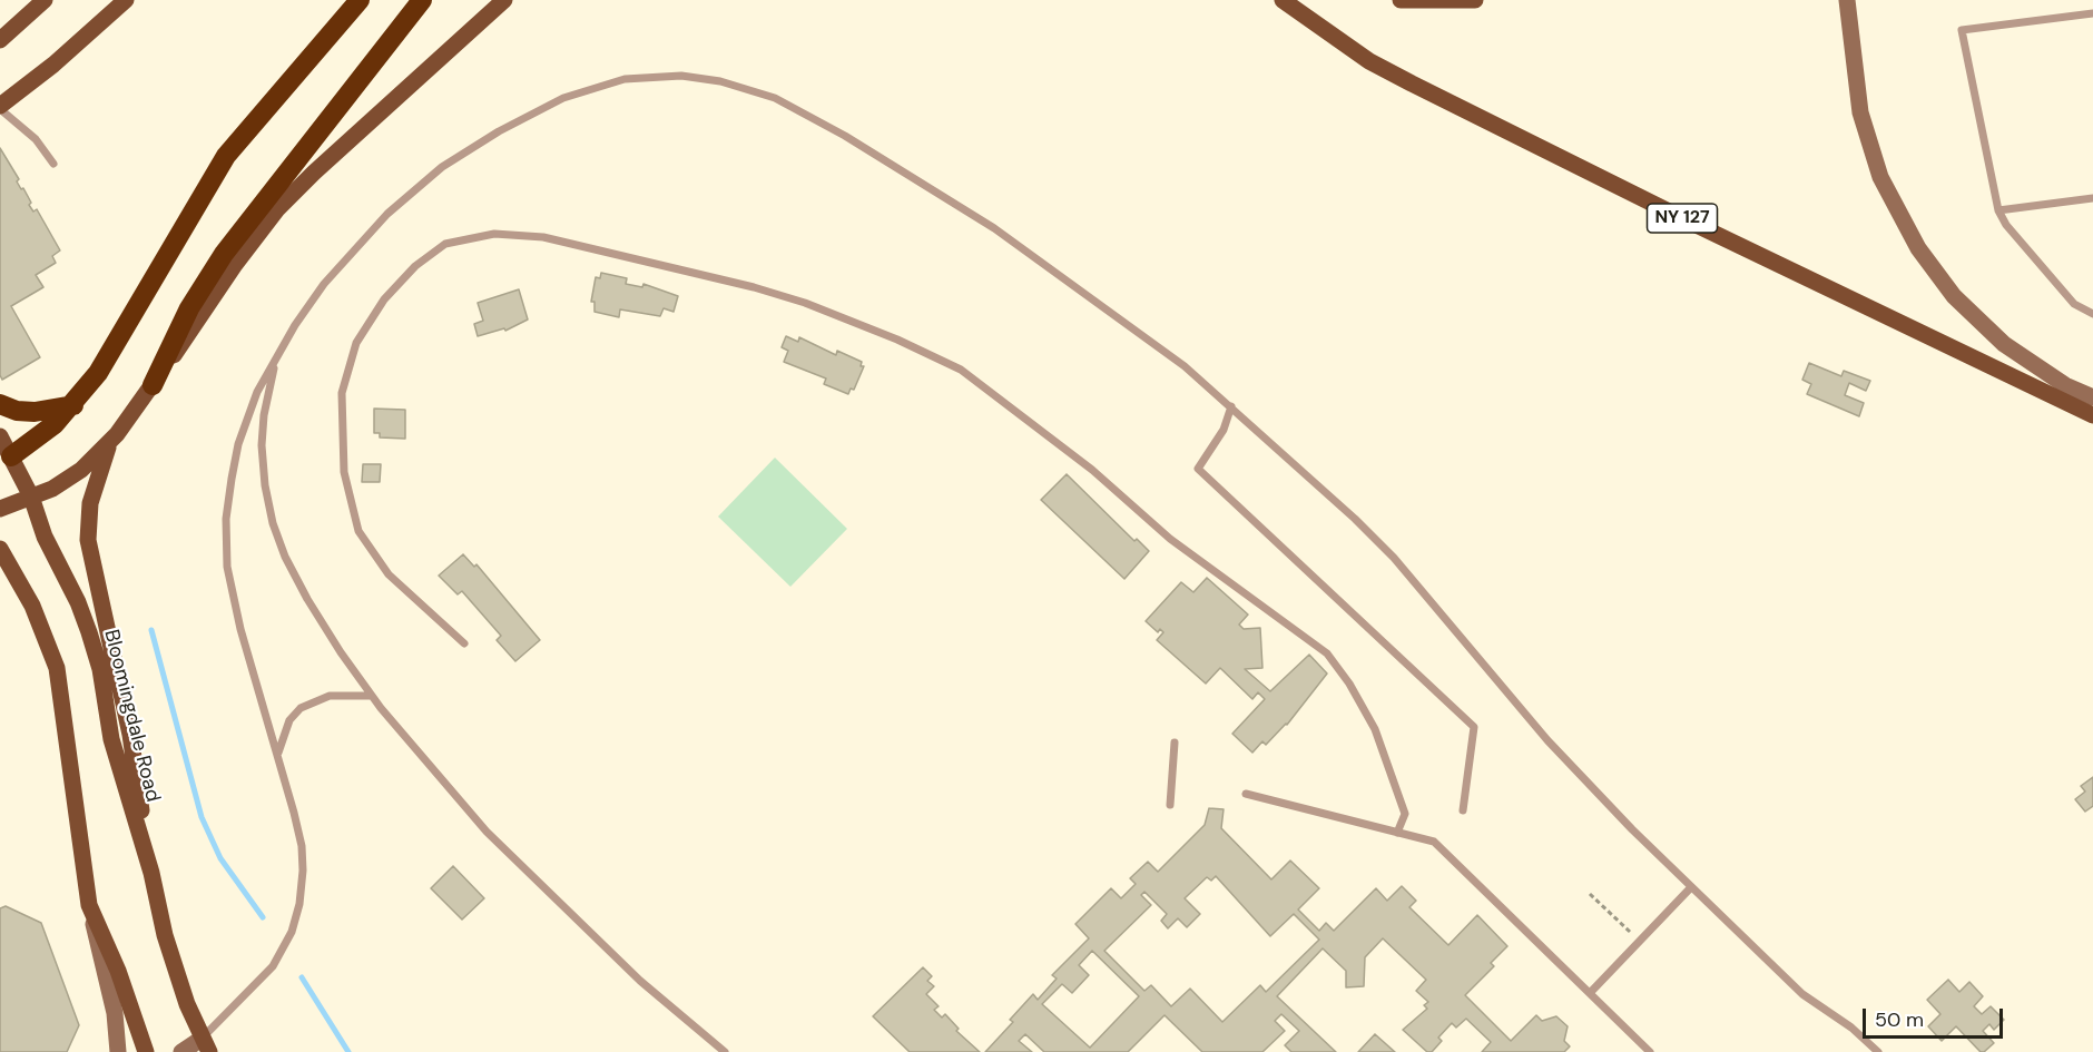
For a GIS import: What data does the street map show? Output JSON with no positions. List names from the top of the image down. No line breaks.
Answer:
{"streets":{"main road":["NY 127","Bloomingdale Road"]},"scale_bar":"50 m"}
